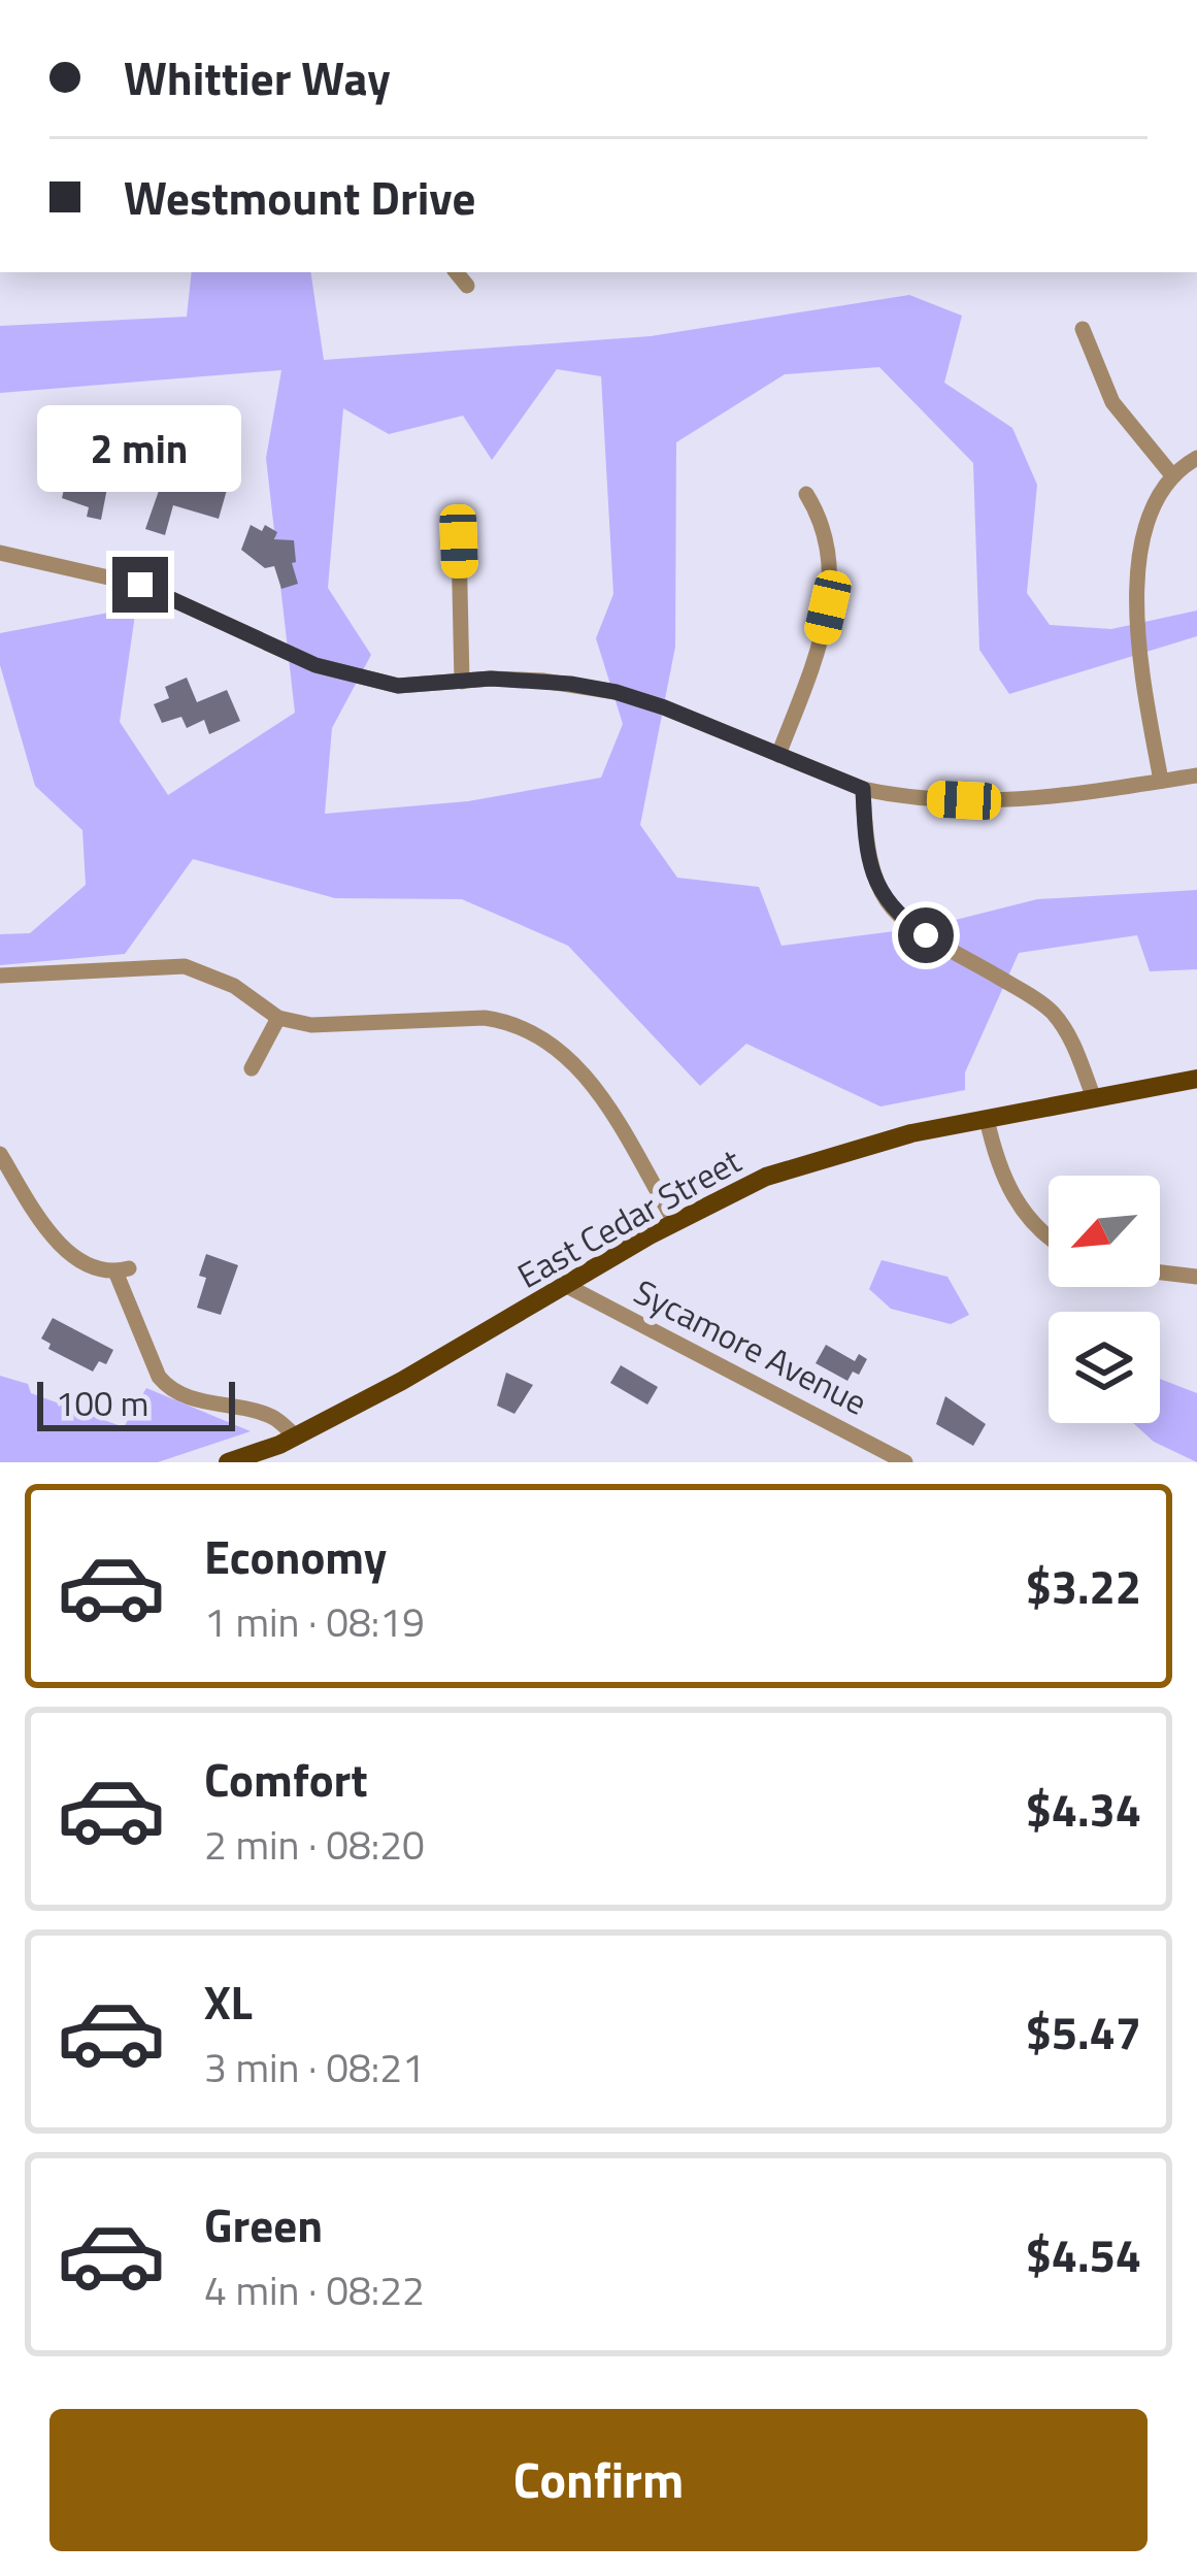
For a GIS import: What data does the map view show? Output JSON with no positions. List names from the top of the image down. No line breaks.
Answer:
{"streets":{"main road":["East Cedar Street"],"street":["Sycamore Avenue"]},"crossings":[["East Cedar Street","Sycamore Avenue"]],"scale_bar":"100 m","north":"bottom left","page":{"banner":["Whittier Way","Westmount Drive"],"bubble":"2 min","scale":"100 m","list":[{"name":"Economy","note":"1 min · 08:19","value":"$3.22"},{"name":"Comfort","note":"2 min · 08:20","value":"$4.34"},{"name":"XL","note":"3 min · 08:21","value":"$5.47"},{"name":"Green","note":"4 min · 08:22","value":"$4.54"}],"buttons":"Confirm"}}
